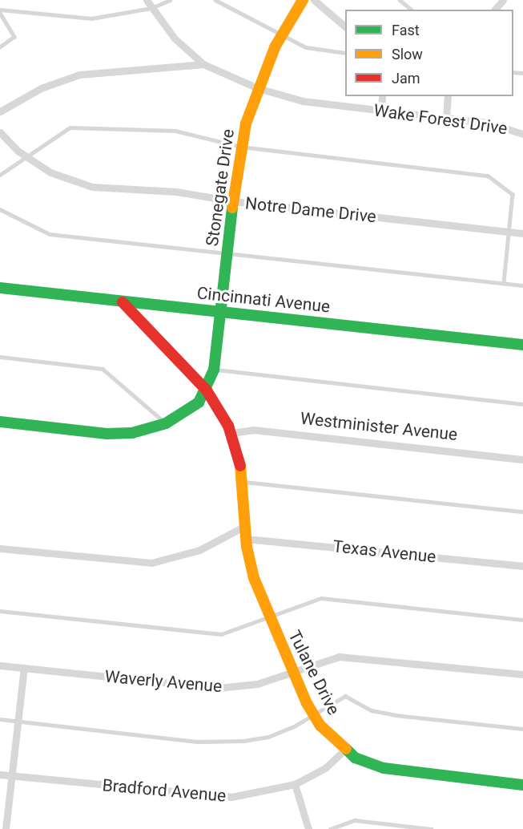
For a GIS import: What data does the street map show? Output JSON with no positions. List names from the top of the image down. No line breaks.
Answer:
{"streets":{"street":["Wake Forest Drive","Stonegate Drive","Notre Dame Drive","Cincinnati Avenue","Westminister Avenue","Texas Avenue","Tulane Drive","Waverly Avenue","Bradford Avenue"]},"crossings":[["Wake Forest Drive","Stonegate Drive"],["Stonegate Drive","Notre Dame Drive"],["Stonegate Drive","Cincinnati Avenue"],["Texas Avenue","Tulane Drive"],["Tulane Drive","Waverly Avenue"],["Tulane Drive","Bradford Avenue"]],"legend":["Fast","Slow","Jam"]}
